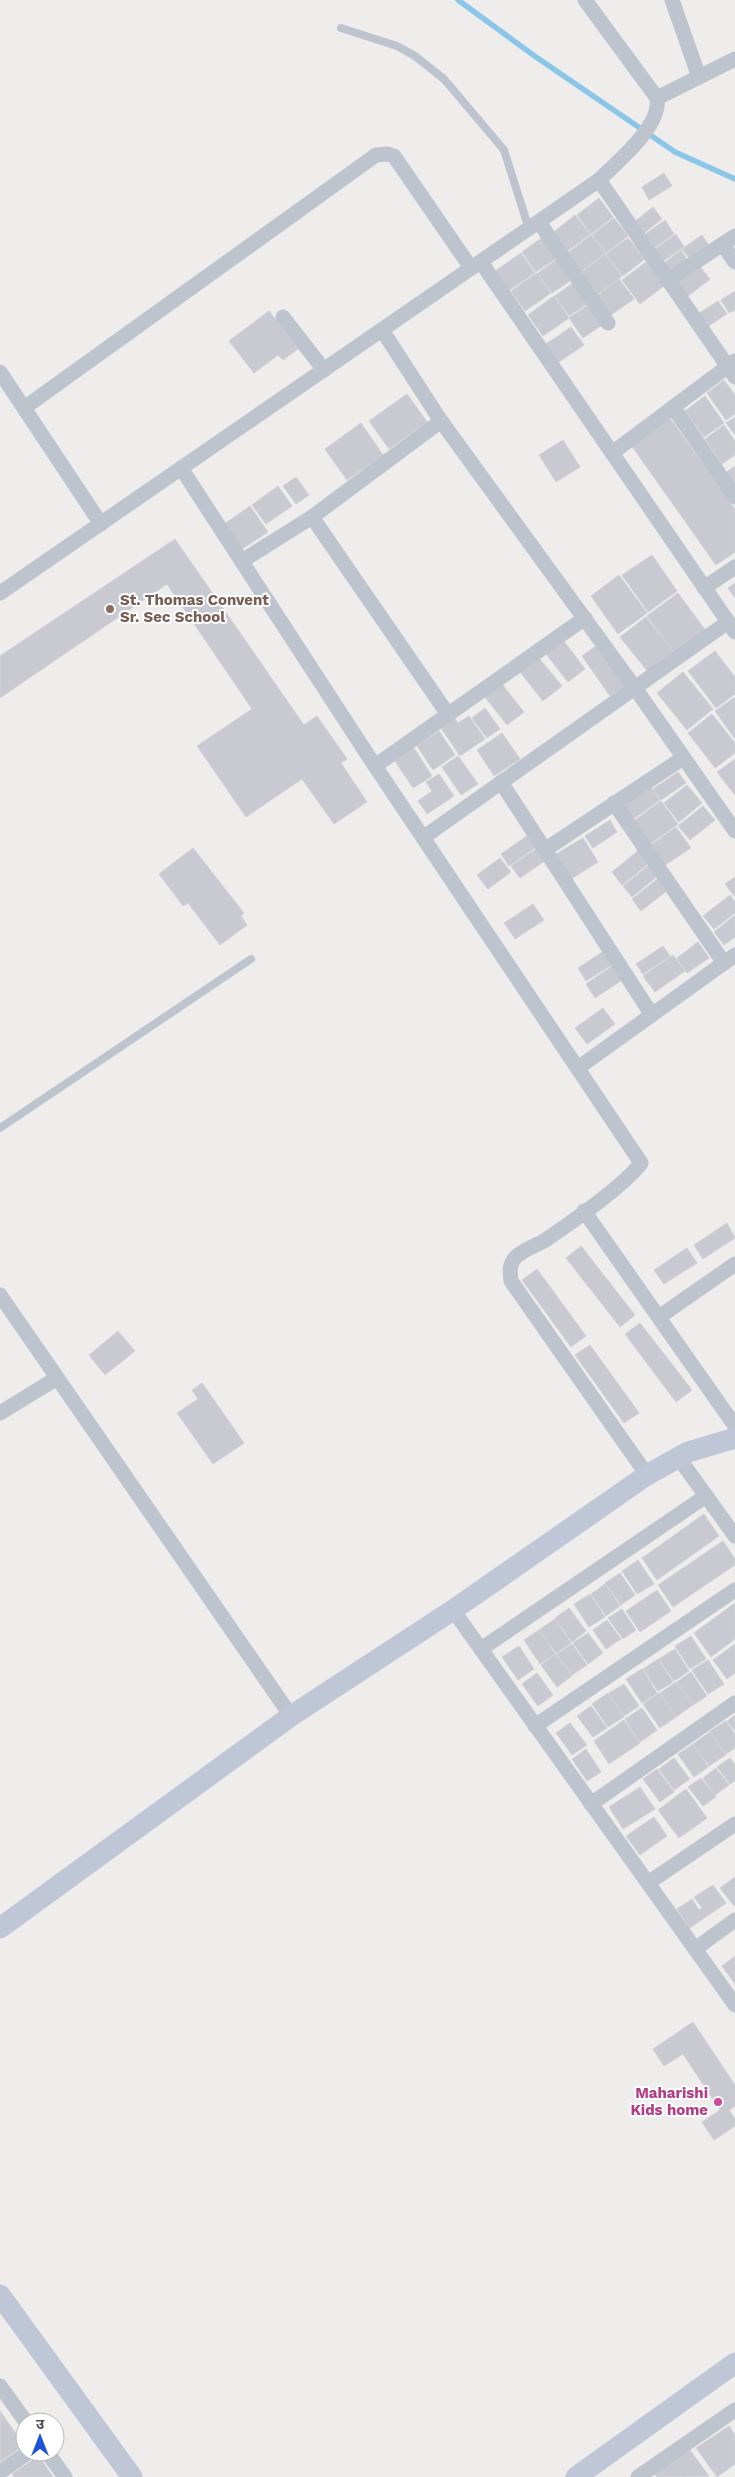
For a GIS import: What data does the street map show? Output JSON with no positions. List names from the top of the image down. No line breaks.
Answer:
{"places":["St. Thomas Convent Sr. Sec School","Maharishi Kids home"],"north":"top"}
